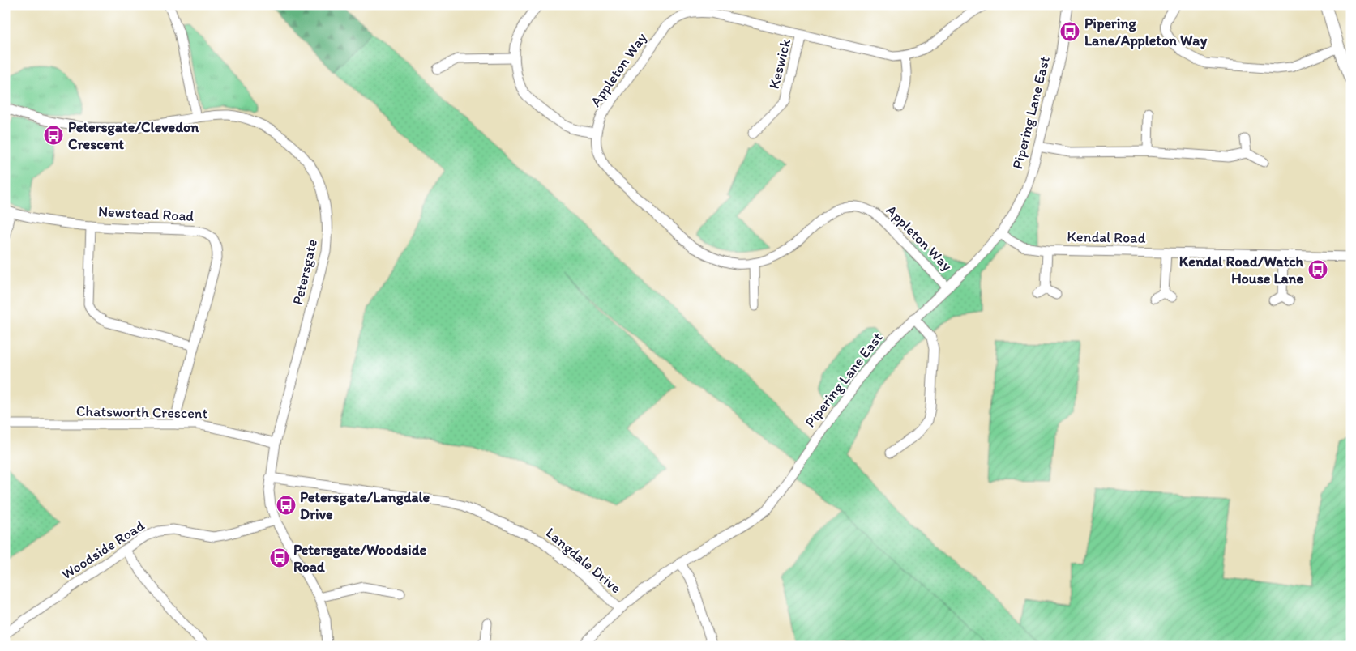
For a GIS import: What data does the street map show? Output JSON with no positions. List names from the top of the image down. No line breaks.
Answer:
{"streets":{"street":["Keswick","Appleton Way","Pipering Lane East","Newstead Road","Kendal Road","Petersgate","Chatsworth Crescent","Woodside Road","Langdale Drive"]},"crossings":[["Keswick","Appleton Way"],["Appleton Way","Pipering Lane East"],["Pipering Lane East","Kendal Road"],["Pipering Lane East","Langdale Drive"],["Newstead Road","Chatsworth Crescent"],["Petersgate","Chatsworth Crescent"],["Petersgate","Woodside Road"],["Petersgate","Langdale Drive"]],"places":{"bus stop":["Pipering Lane/Appleton Way","Petersgate/Clevedon Crescent","Kendal Road/Watch House Lane","Petersgate/Langdale Drive","Petersgate/Woodside Road"]}}
